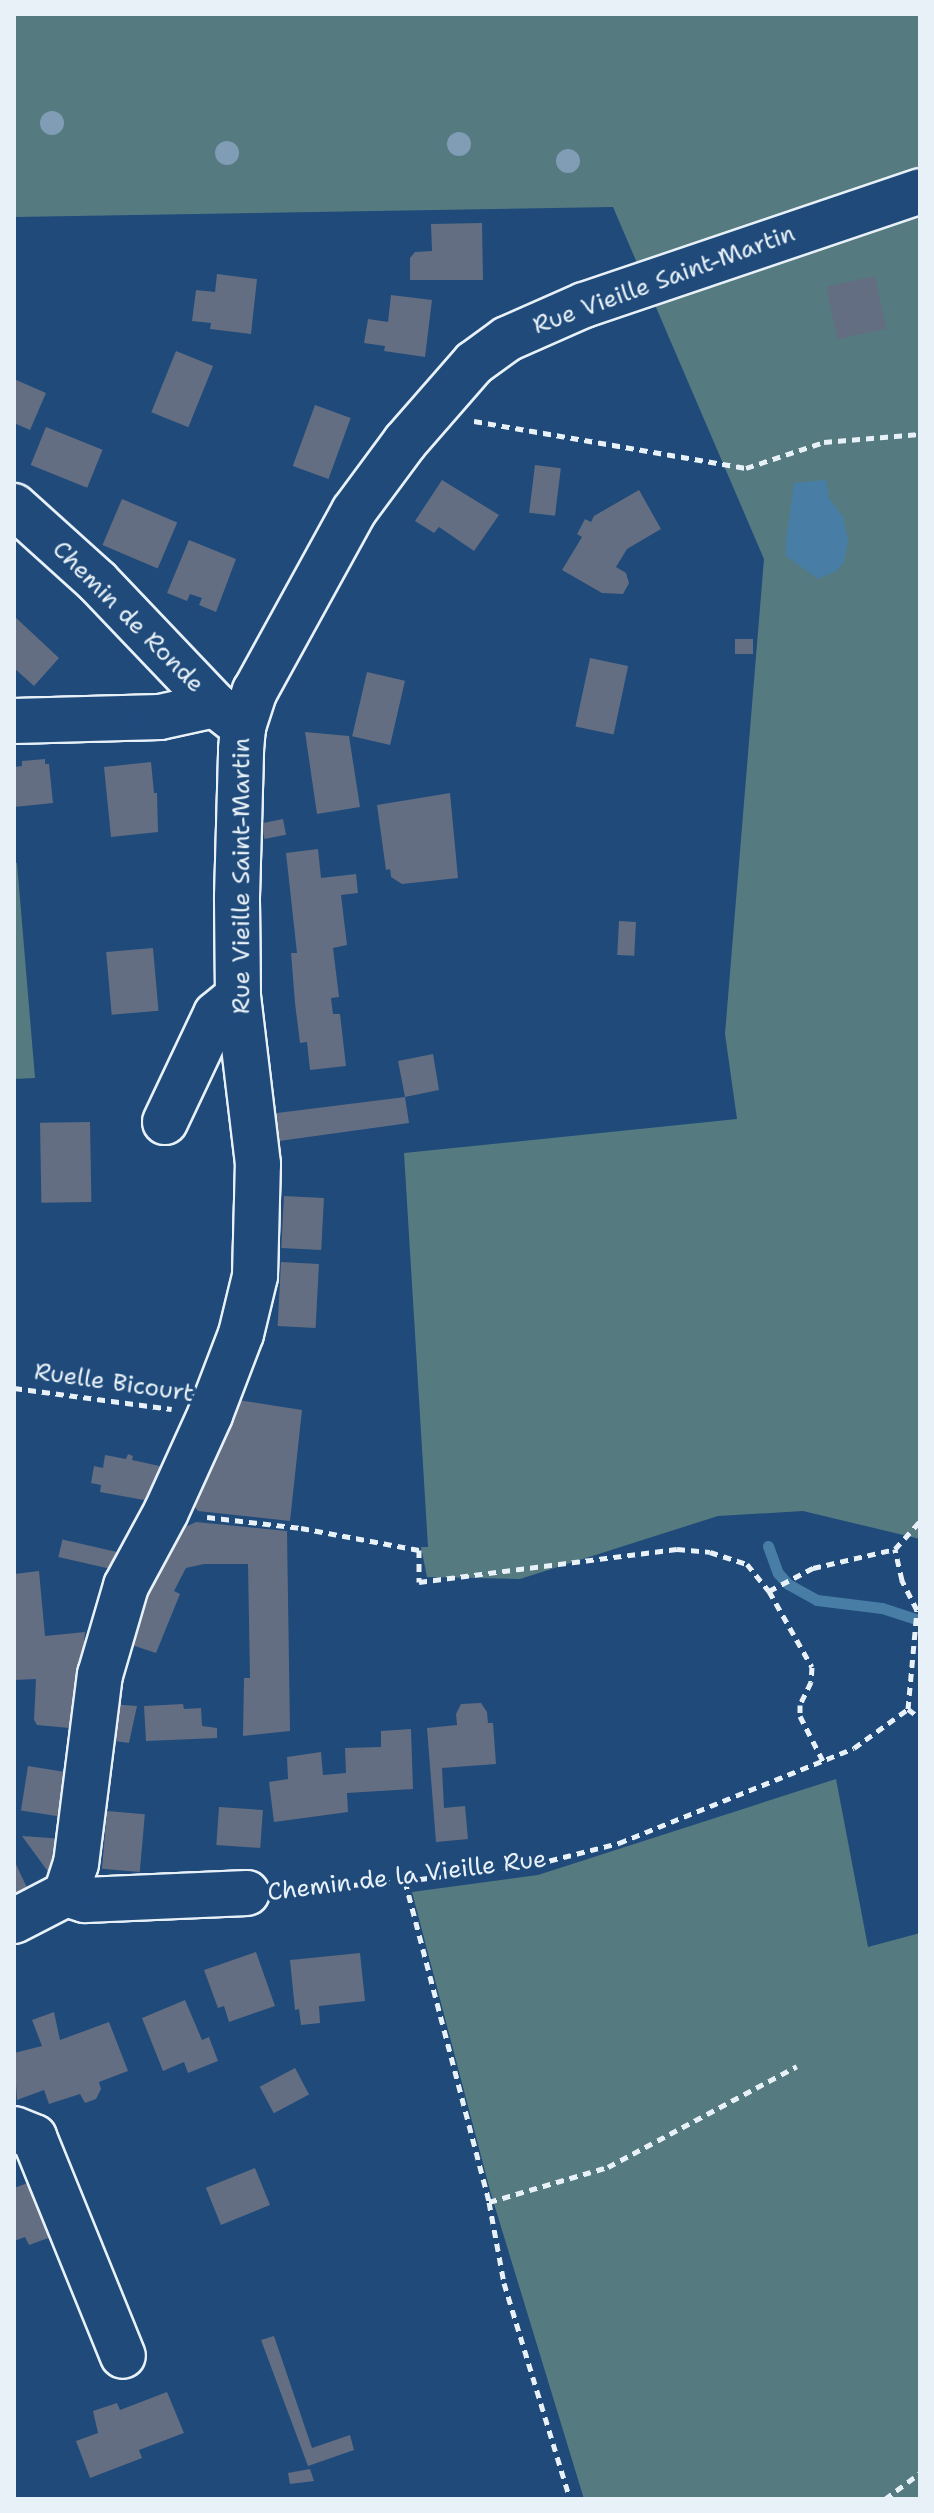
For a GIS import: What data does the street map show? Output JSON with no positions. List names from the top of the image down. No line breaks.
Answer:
{"streets":{"street":["Rue Vieille Saint-Martin","Chemin de Ronde","Chemin de la Vieille Rue"],"path":["Ruelle Bicourt"]},"crossings":[["Rue Vieille Saint-Martin","Chemin de Ronde"],["Rue Vieille Saint-Martin","Ruelle Bicourt"],["Rue Vieille Saint-Martin","Chemin de la Vieille Rue"]]}
